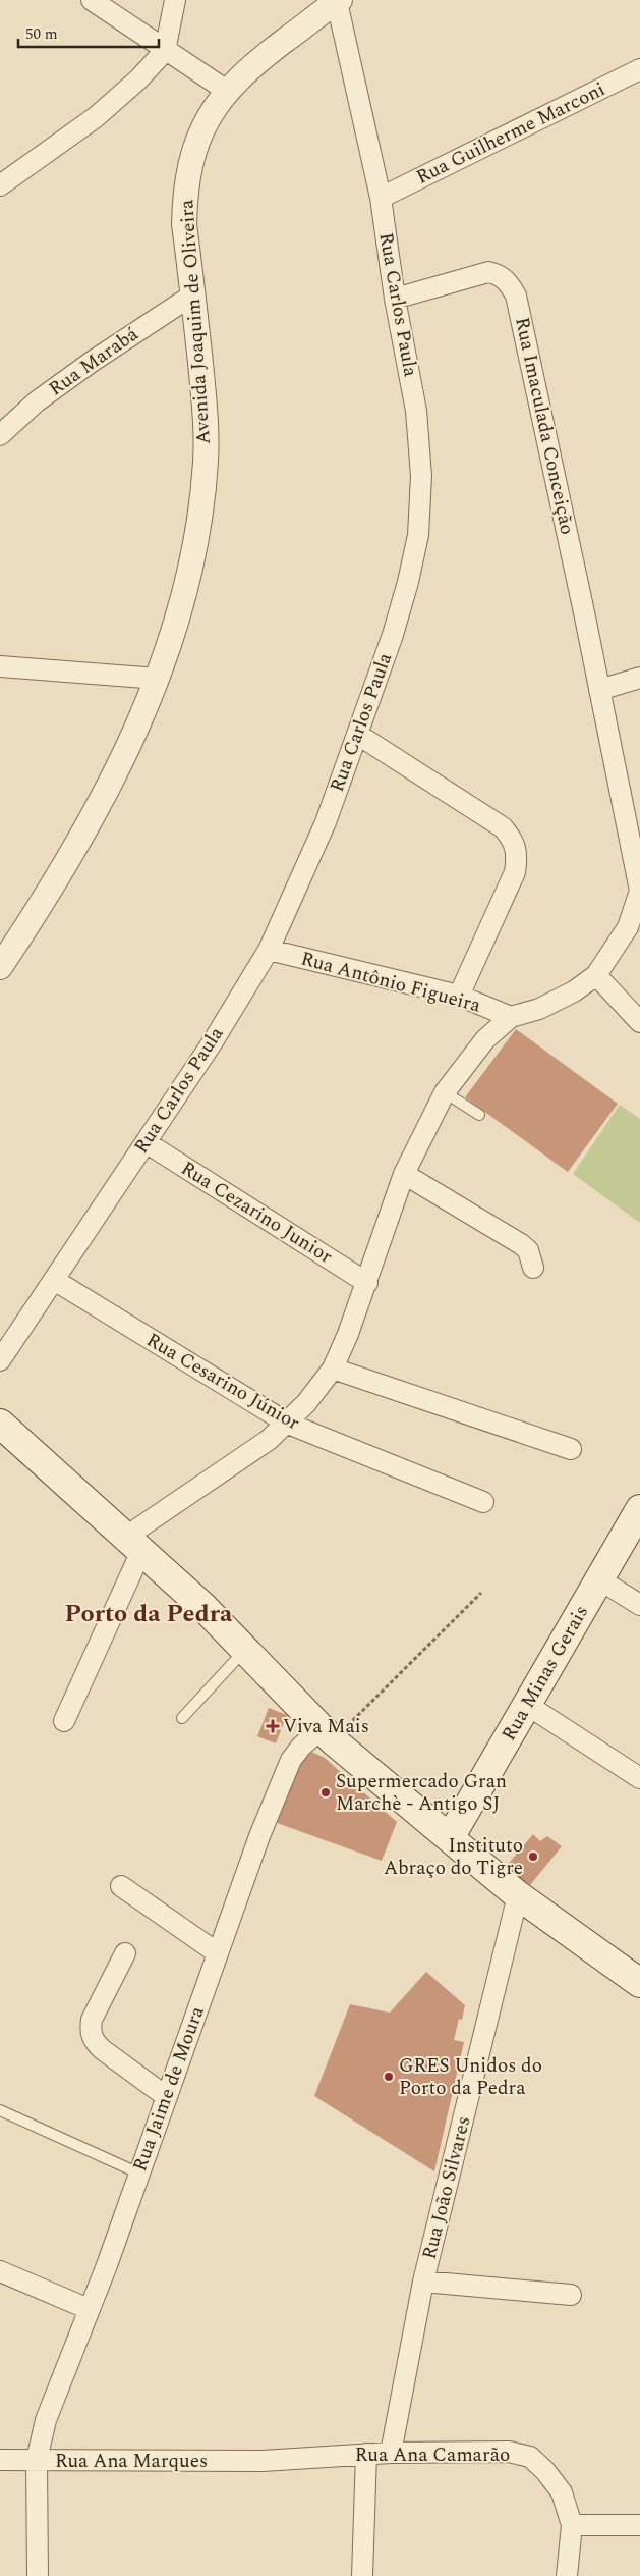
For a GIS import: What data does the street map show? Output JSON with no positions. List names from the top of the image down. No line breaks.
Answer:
{"streets":{"main road":["Rua Minas Gerais"],"street":["Rua Guilherme Marconi","Rua Carlos Paula","Avenida Joaquim de Oliveira","Rua Marabá","Rua Imaculada Conceição","Rua Antônio Figueira","Rua Cezarino Junior","Rua Cesarino Júnior","Rua Jaime de Moura","Rua João Silvares","Rua Ana Camarão","Rua Ana Marques"]},"crossings":[["Rua Guilherme Marconi","Rua Carlos Paula"],["Rua Carlos Paula","Avenida Joaquim de Oliveira"],["Rua Carlos Paula","Rua Imaculada Conceição"],["Rua Carlos Paula","Rua Antônio Figueira"],["Rua Carlos Paula","Rua Cezarino Junior"],["Rua Carlos Paula","Rua Cesarino Júnior"],["Avenida Joaquim de Oliveira","Rua Marabá"],["Rua Jaime de Moura","Rua Ana Marques"],["Rua João Silvares","Rua Ana Camarão"],["Rua Ana Camarão","Rua Ana Marques"]],"districts":["Porto da Pedra"],"places":{"health":["Viva Mais"],"other":["Supermercado Gran Marchè - Antigo SJ","Instituto Abraço do Tigre","GRES Unidos do Porto da Pedra"]},"scale_bar":"50 m"}
